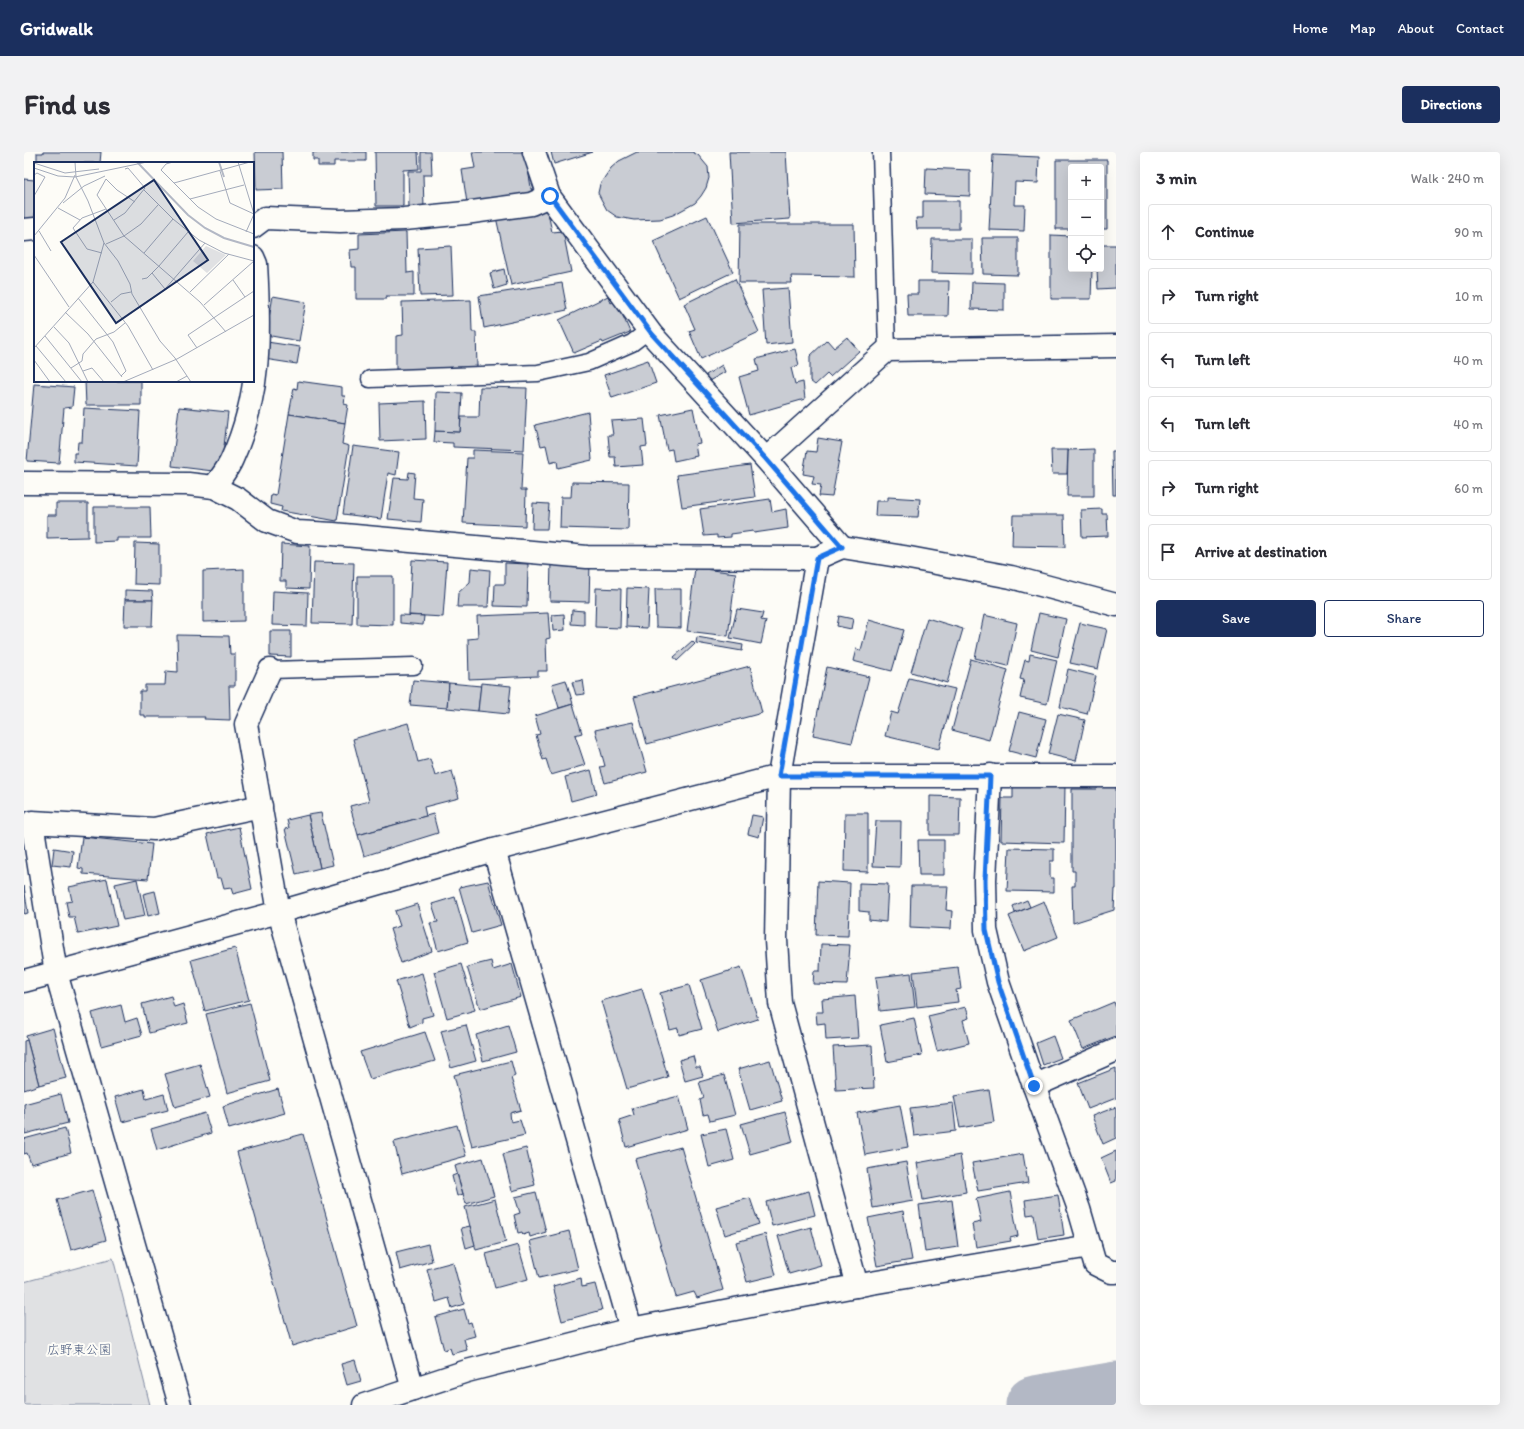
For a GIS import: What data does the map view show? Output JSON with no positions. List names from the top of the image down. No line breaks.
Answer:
{"parks":["広野東公園"],"page":{"header":"Gridwalk","nav":["Home","Map","About","Contact"],"buttons":["Directions",["Save","Share"]],"title":"Find us","heading":["3 min","Walk · 240 m"],"map_buttons":["+","−"],"list":[["Continue","90 m"],["Turn right","10 m"],["Turn left","40 m"],["Turn left","40 m"],["Turn right","60 m"],"Arrive at destination"]}}
